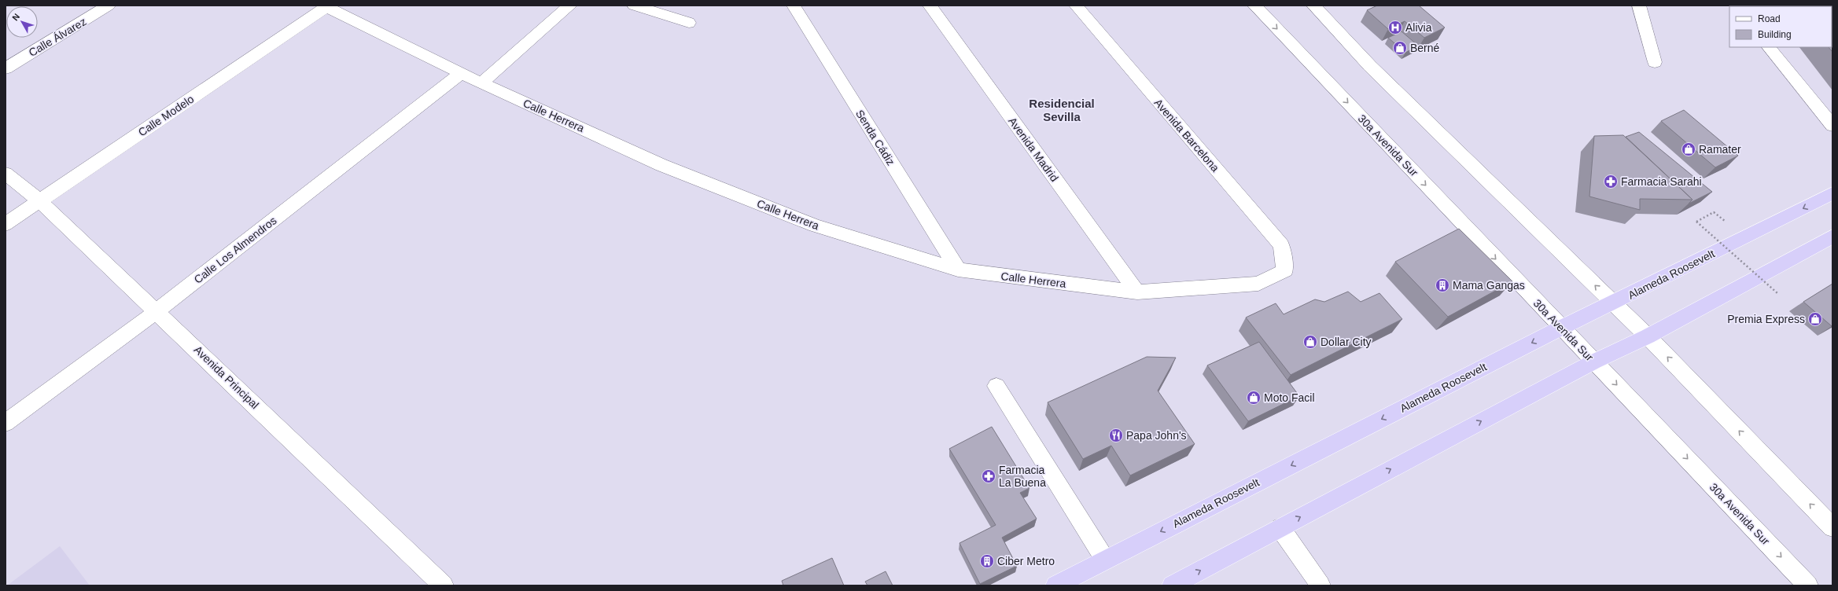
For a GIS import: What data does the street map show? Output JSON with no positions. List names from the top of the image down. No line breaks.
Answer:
{"streets":{"highway":["Alameda Roosevelt"],"street":["Calle Álvarez","Calle Modelo","Calle Herrera","Avenida Barcelona","Senda Cádiz","30a Avenida Sur","Avenida Madrid","Calle Los Almendros","Avenida Principal"]},"crossings":[["Calle Modelo","Calle Herrera"],["Calle Modelo","Avenida Principal"],["Calle Herrera","Avenida Barcelona"],["Calle Herrera","Senda Cádiz"],["Calle Herrera","Avenida Madrid"],["Calle Herrera","Calle Los Almendros"],["30a Avenida Sur","Alameda Roosevelt"],["Calle Los Almendros","Avenida Principal"]],"districts":["Residencial Sevilla"],"places":{"hospital":["Alivia"],"shop":["Berné","Ramater","Premia Express","Dollar City","Moto Facil"],"pharmacy":["Farmacia Sarahi","Farmacia La Buena"],"building":["Mama Gangas","Ciber Metro"],"restaurant":["Papa John's"]},"legend":["Road","Building"],"north":"top left"}
